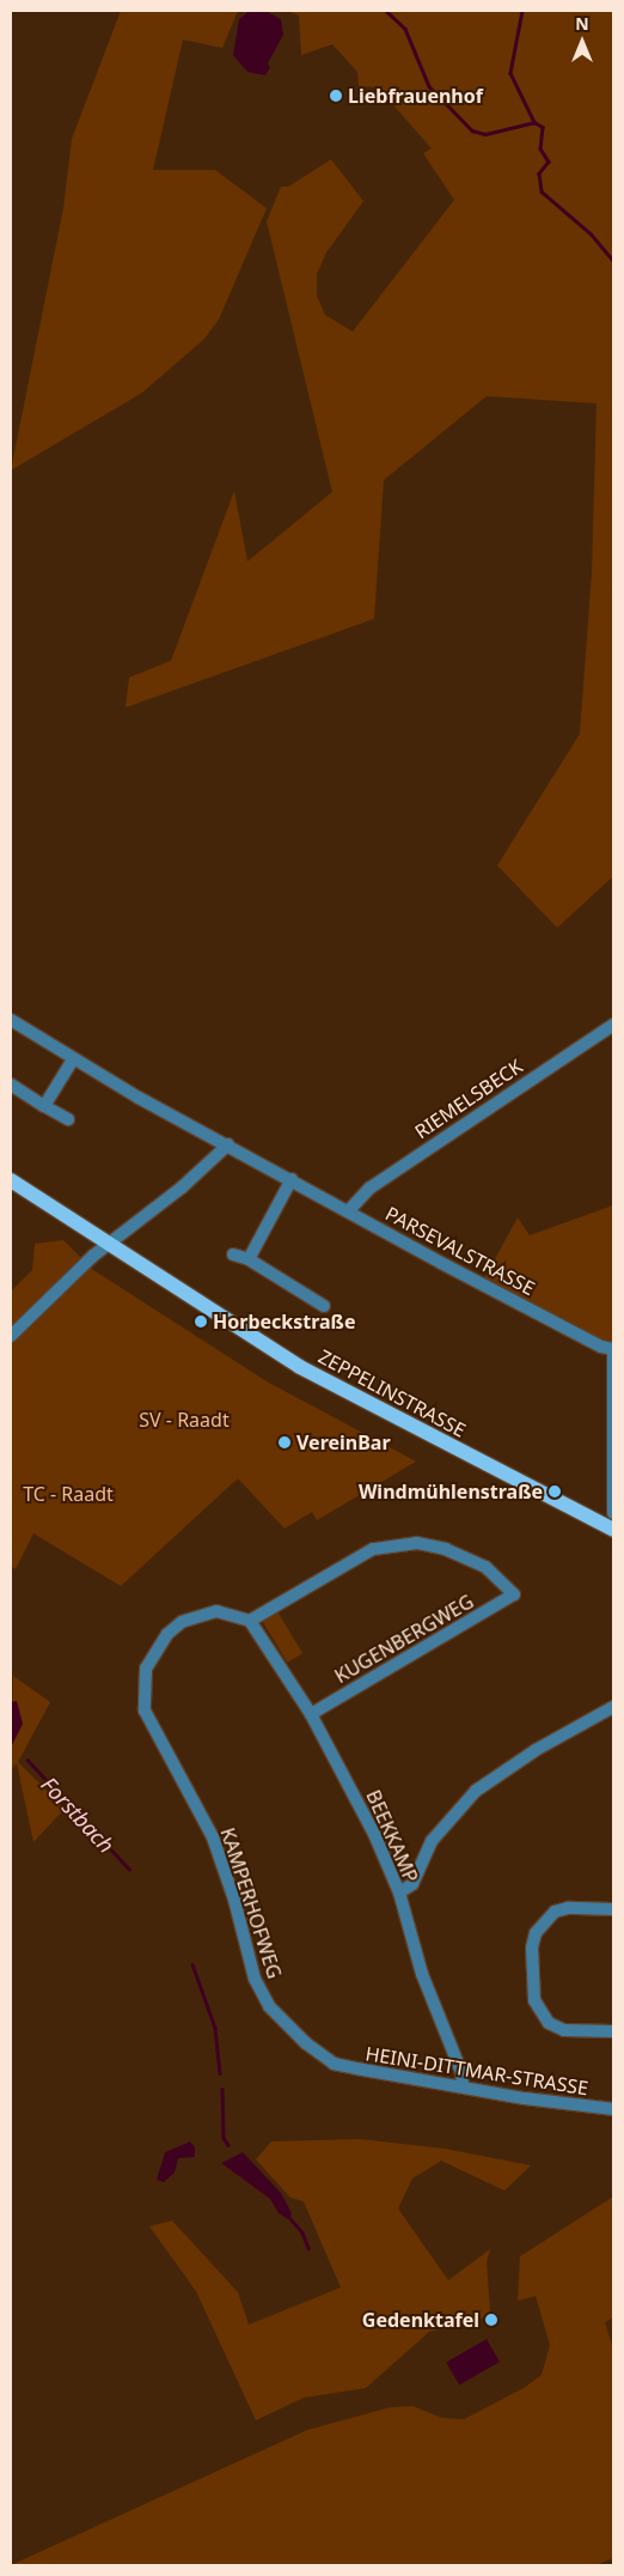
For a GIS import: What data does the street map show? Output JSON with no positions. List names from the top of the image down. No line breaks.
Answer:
{"streets":{"main road":["ZEPPELINSTRASSE"],"street":["RIEMELSBECK","PARSEVALSTRASSE","KUGENBERGWEG","BEEKKAMP","KAMPERHOFWEG","HEINI-DITTMAR-STRASSE"]},"crossings":[["RIEMELSBECK","PARSEVALSTRASSE"],["KUGENBERGWEG","BEEKKAMP"],["KUGENBERGWEG","KAMPERHOFWEG"],["BEEKKAMP","KAMPERHOFWEG"],["BEEKKAMP","HEINI-DITTMAR-STRASSE"],["KAMPERHOFWEG","HEINI-DITTMAR-STRASSE"]],"water":["Forstbach"],"parks":["SV - Raadt","TC - Raadt"],"places":["Liebfrauenhof","Horbeckstraße","VereinBar","Windmühlenstraße","Gedenktafel"],"north":"top"}
